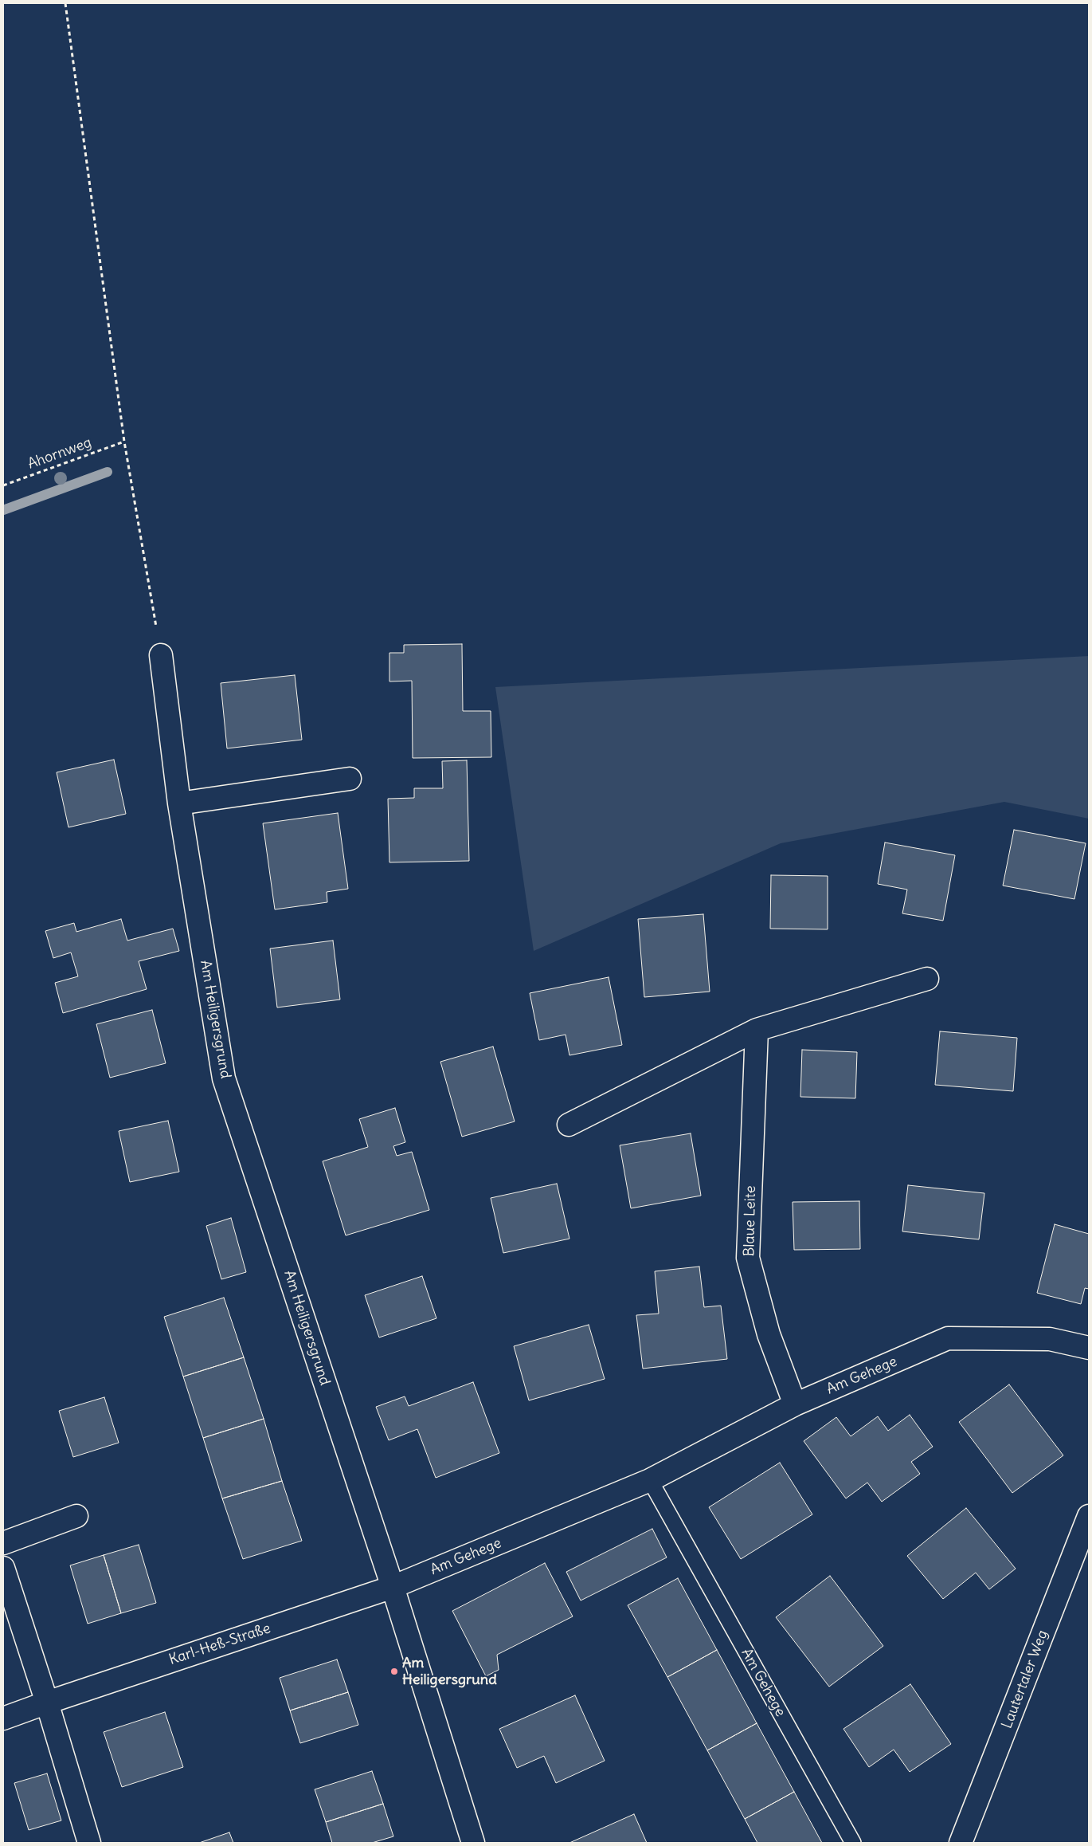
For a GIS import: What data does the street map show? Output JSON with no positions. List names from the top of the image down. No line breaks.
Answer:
{"streets":{"street":["Am Heiligersgrund","Blaue Leite","Am Gehege","Karl-Heß-Straße","Lautertaler Weg"],"path":["Ahornweg"]},"crossings":[["Am Heiligersgrund","Am Gehege"],["Am Heiligersgrund","Karl-Heß-Straße"],["Blaue Leite","Am Gehege"],["Am Gehege","Karl-Heß-Straße"]],"places":["Am Heiligersgrund"]}
